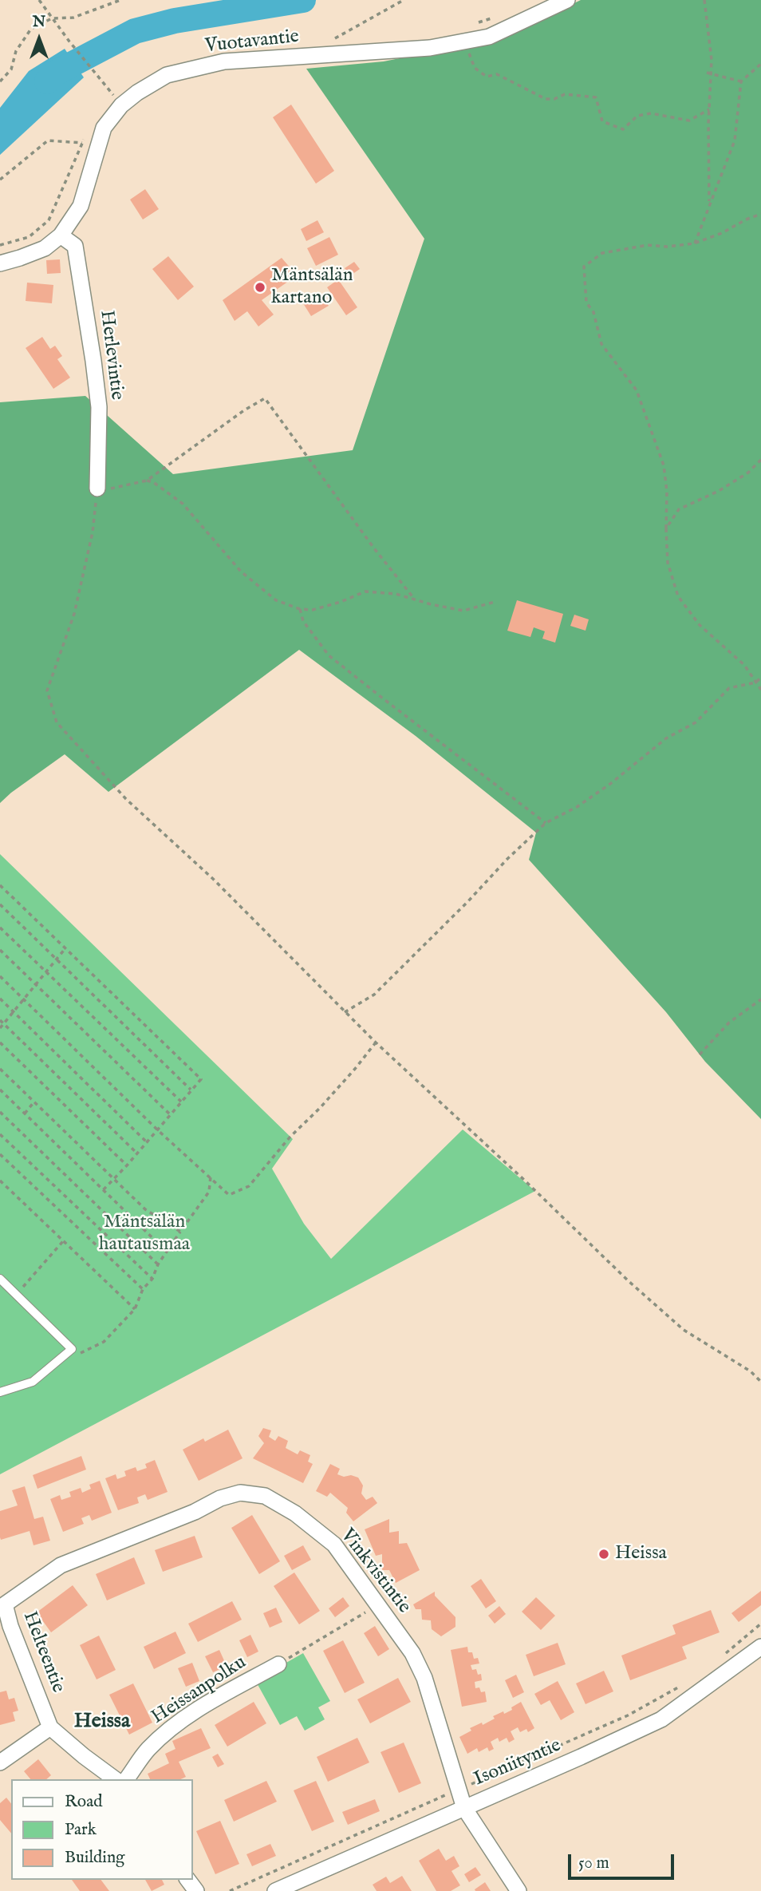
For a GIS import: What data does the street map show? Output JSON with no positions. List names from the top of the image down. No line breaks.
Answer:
{"streets":{"street":["Vuotavantie","Herlevintie","Vinkvistintie","Helteentie","Heissanpolku","Isoniityntie"]},"crossings":[["Vuotavantie","Herlevintie"],["Vinkvistintie","Helteentie"],["Vinkvistintie","Isoniityntie"]],"districts":["Heissa"],"parks":["Mäntsälän hautausmaa"],"places":["Mäntsälän kartano","Heissa"],"legend":["Road","Park","Building"],"scale_bar":"50 m","north":"top"}
